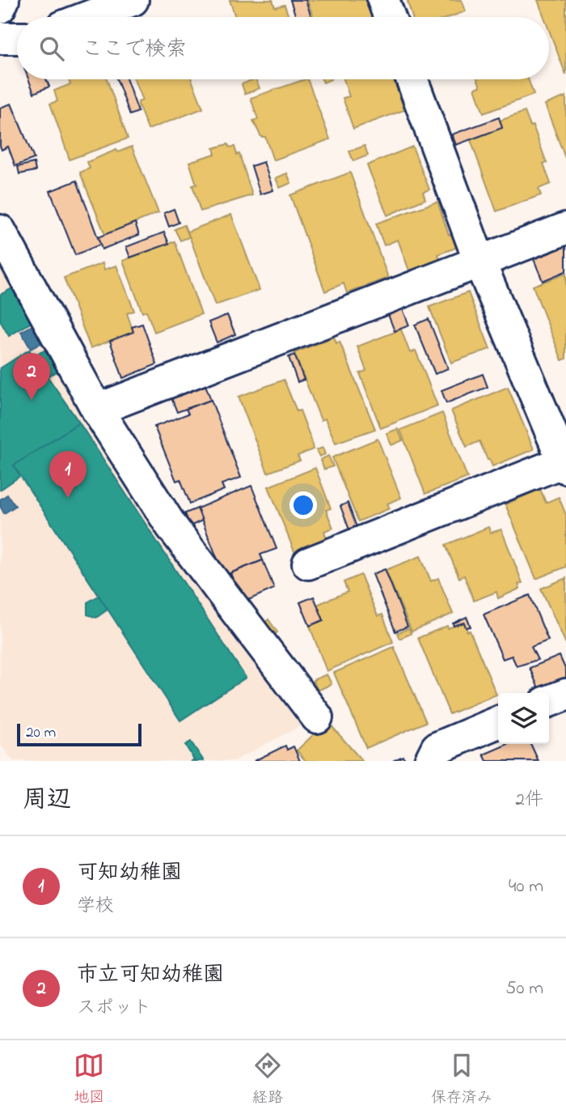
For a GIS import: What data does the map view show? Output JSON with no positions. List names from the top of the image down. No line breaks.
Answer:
{"scale_bar":"20 m","page":{"search":"ここで検索","pins":["2","1"],"scale":"20 m","heading":["周辺","2件"],"list":[{"mark":"1","name":"可知幼稚園","note":"学校","value":"40 m"},{"mark":"2","name":"市立可知幼稚園","note":"スポット","value":"50 m"}],"nav":["地図","経路","保存済み"]}}
